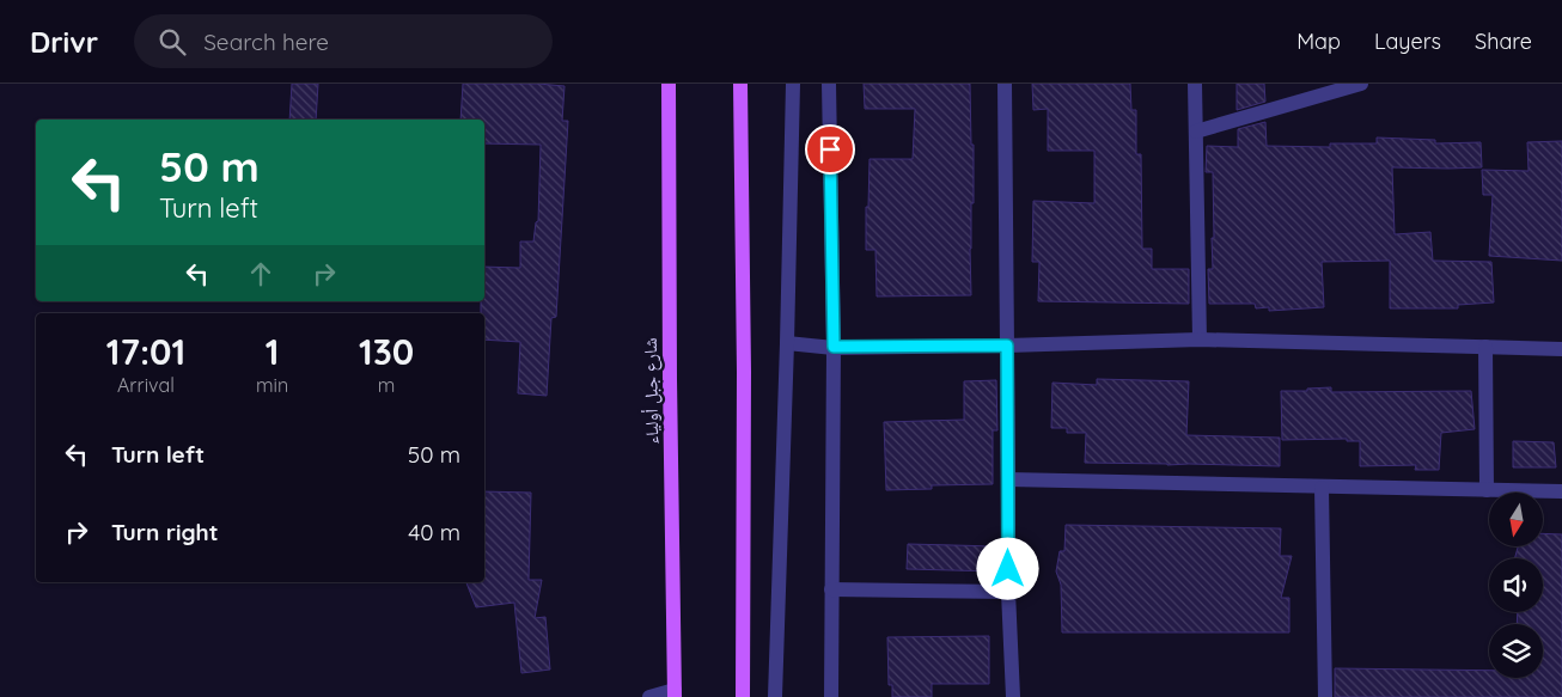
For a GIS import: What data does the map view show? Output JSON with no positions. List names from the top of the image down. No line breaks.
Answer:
{"streets":{"main road":["شارع جبل أولياء"]},"north":"bottom","page":{"header":"Drivr","search":"Search here","nav":["Map","Layers","Share"],"turn":["50 m","Turn left"],"eta":["17:01","Arrival","1","min","130","m"],"list":[{"name":"Turn left","value":"50 m"},{"name":"Turn right","value":"40 m"}]}}
